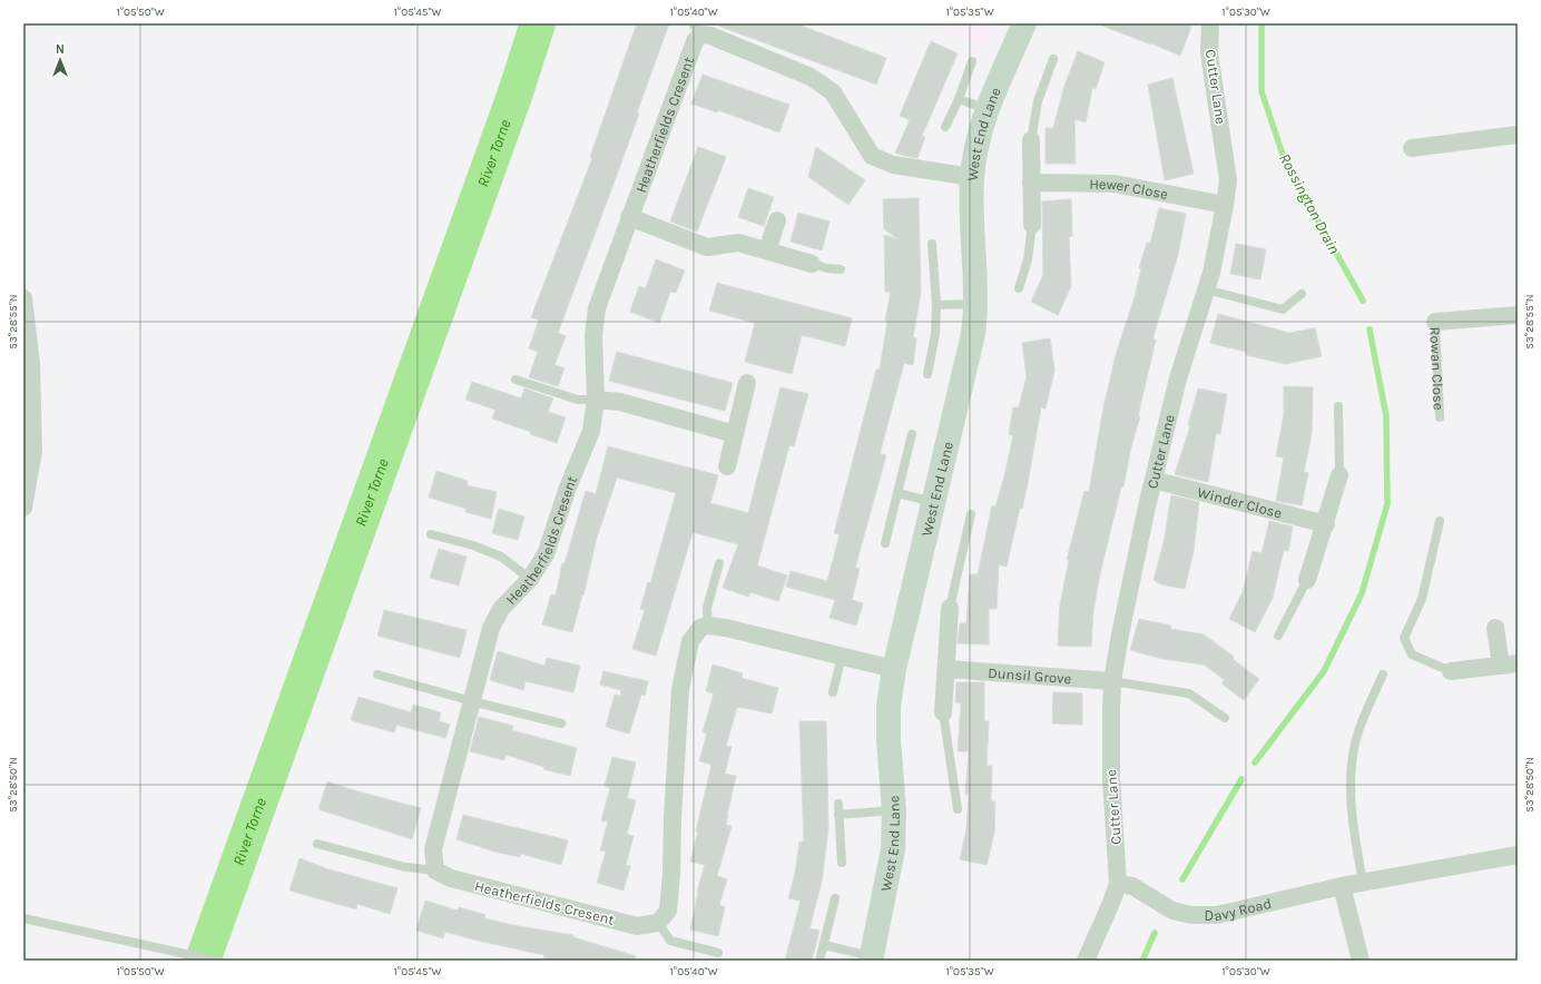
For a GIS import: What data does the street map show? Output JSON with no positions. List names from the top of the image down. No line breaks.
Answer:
{"streets":{"street":["Cutter Lane","Heatherfields Cresent","West End Lane","Hewer Close","Rowan Close","Winder Close","Dunsil Grove","Davy Road"]},"crossings":[["Cutter Lane","Hewer Close"],["Cutter Lane","Winder Close"],["Cutter Lane","Dunsil Grove"],["Cutter Lane","Davy Road"],["Heatherfields Cresent","West End Lane"]],"water":["River Torne","Rossington Drain"],"north":"top","coordinates":["1°05'50\"W","1°05'45\"W","1°05'40\"W","1°05'35\"W","1°05'30\"W","53°28'55\"N","53°28'50\"N"]}
